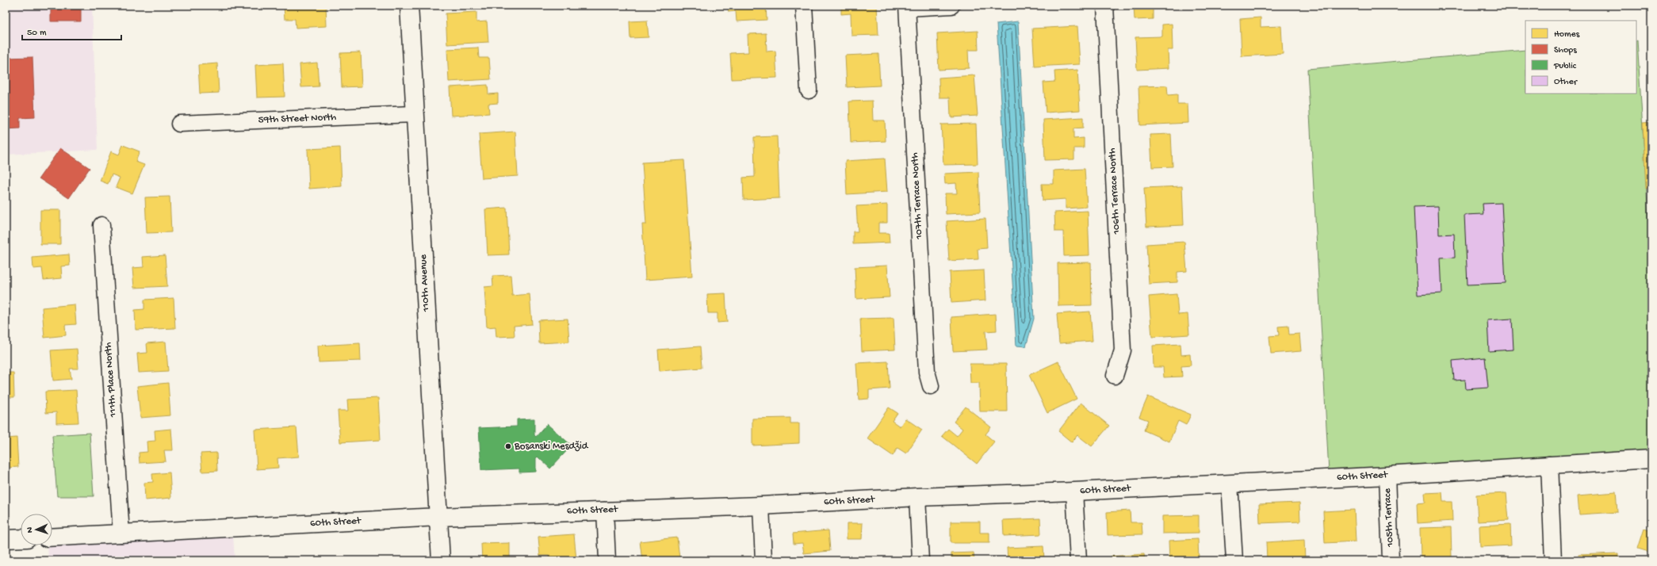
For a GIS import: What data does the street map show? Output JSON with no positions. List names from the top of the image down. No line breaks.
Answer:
{"streets":{"street":["59th Street North","106th Terrace North","107th Terrace North","110th Avenue","111th Place North","60th Street","105th Terrace"]},"crossings":[["59th Street North","110th Avenue"],["110th Avenue","60th Street"],["111th Place North","60th Street"],["60th Street","105th Terrace"]],"places":["Bosanski Mesdžid"],"legend":["Homes","Shops","Public","Other"],"scale_bar":"50 m","north":"left"}
